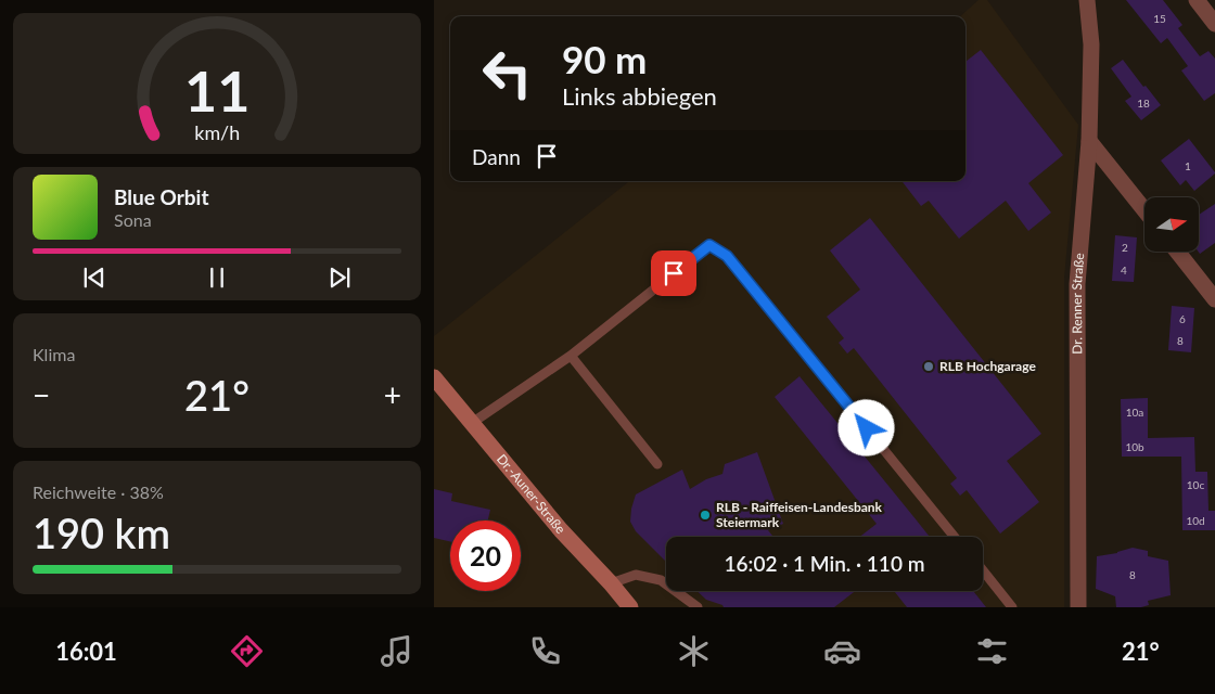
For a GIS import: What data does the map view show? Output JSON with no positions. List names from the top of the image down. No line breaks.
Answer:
{"streets":{"main road":["Dr.-Auner-Straße"],"street":["Dr. Renner Straße"]},"places":["RLB Hochgarage","RLB - Raiffeisen-Landesbank Steiermark"],"house_numbers":["15","18","1","2","4","6","8","10a","10b","10c","10d","8"],"north":"right","page":{"turn":["90 m","Links abbiegen"],"then":"Dann","song":["Blue Orbit","Sona"],"tile":["Klima",["Reichweite · 38%","190 km"]],"heat":["−","21°","+"],"limit":"20","trip":"16:02 · 1 Min. · 110 m","tabs":["16:01","21°"],"gauge":["11","km/h"]}}
